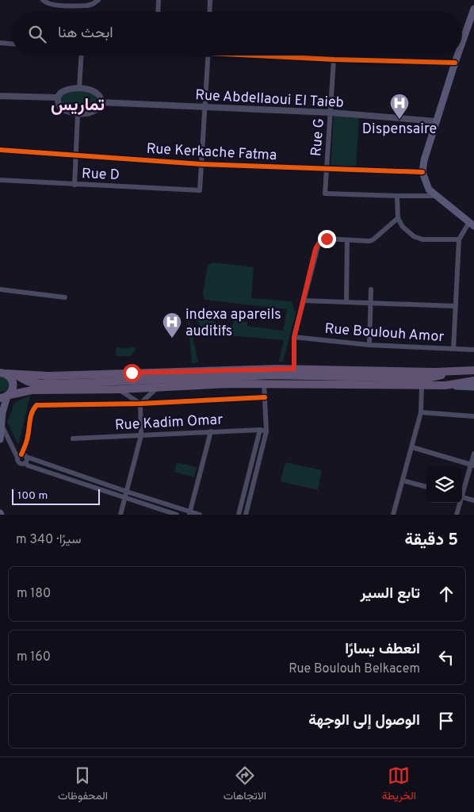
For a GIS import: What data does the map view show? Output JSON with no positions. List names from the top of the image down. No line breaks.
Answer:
{"streets":{"street":["Rue Abdellaoui El Taieb","Rue G","Rue Kerkache Fatma","Rue D","Rue Boulouh Amor","Rue Kadim Omar"]},"crossings":[["Rue Abdellaoui El Taieb","Rue G"],["Rue G","Rue Kerkache Fatma"],["Rue Kerkache Fatma","Rue D"]],"districts":["تماريس"],"places":{"hospital":["Dispensaire","indexa apareils auditifs"]},"scale_bar":"100 m","page":{"search":"ابحث هنا","scale":"100 m","heading":["5 دقيقة","سيرًا · 340 m"],"list":[["تابع السير","180 m"],["انعطف يسارًا","Rue Boulouh Belkacem","160 m"],"الوصول إلى الوجهة"],"nav":["الخريطة","الاتجاهات","المحفوظات"]}}
